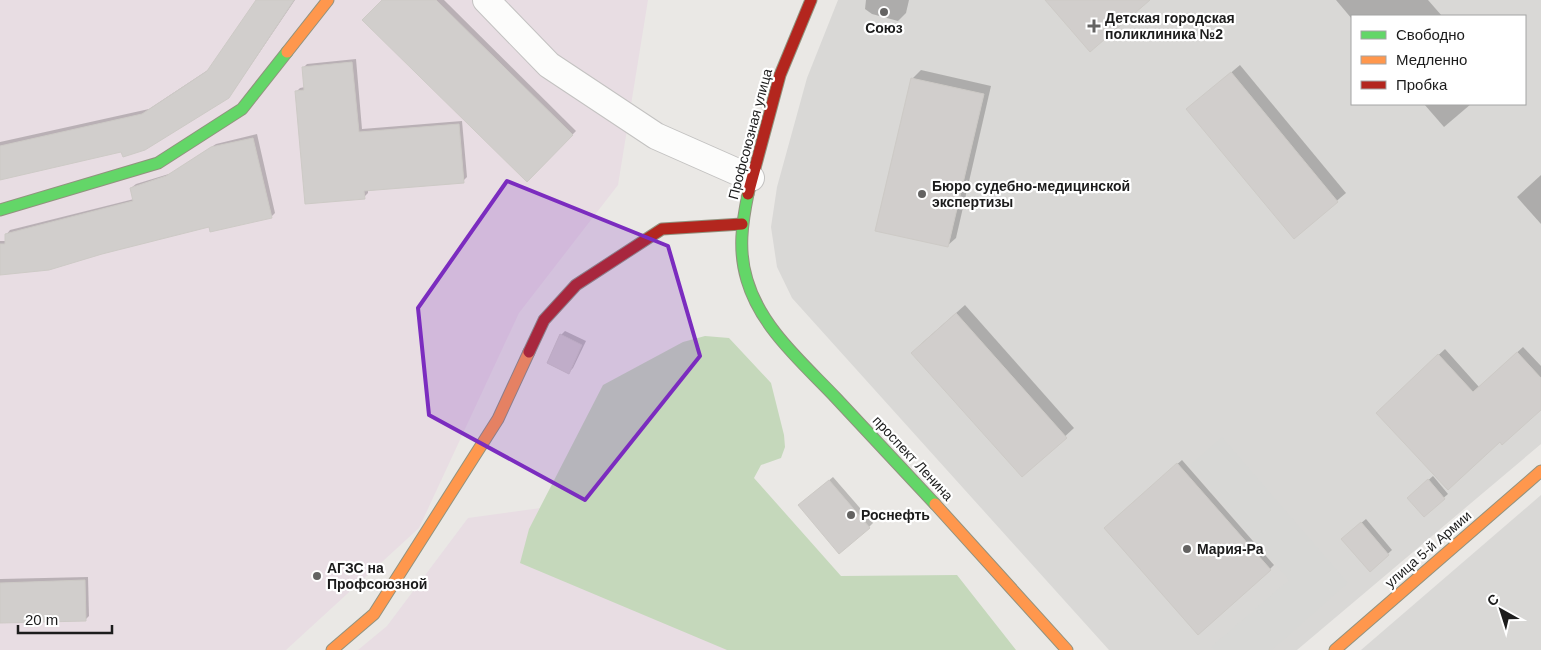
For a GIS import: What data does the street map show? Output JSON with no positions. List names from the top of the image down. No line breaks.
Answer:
{"streets":{"main road":["Профсоюзная улица","проспект Ленина","улица 5-й Армии"]},"crossings":[["Профсоюзная улица","проспект Ленина"]],"places":{"other":["Союз","Бюро судебно-медицинской экспертизы","Роснефть","Мария-Ра","АГЗС на Профсоюзной"],"health":["Детская городская поликлиника №2"]},"legend":["Свободно","Медленно","Пробка"],"scale_bar":"20 m","north":"top left"}
